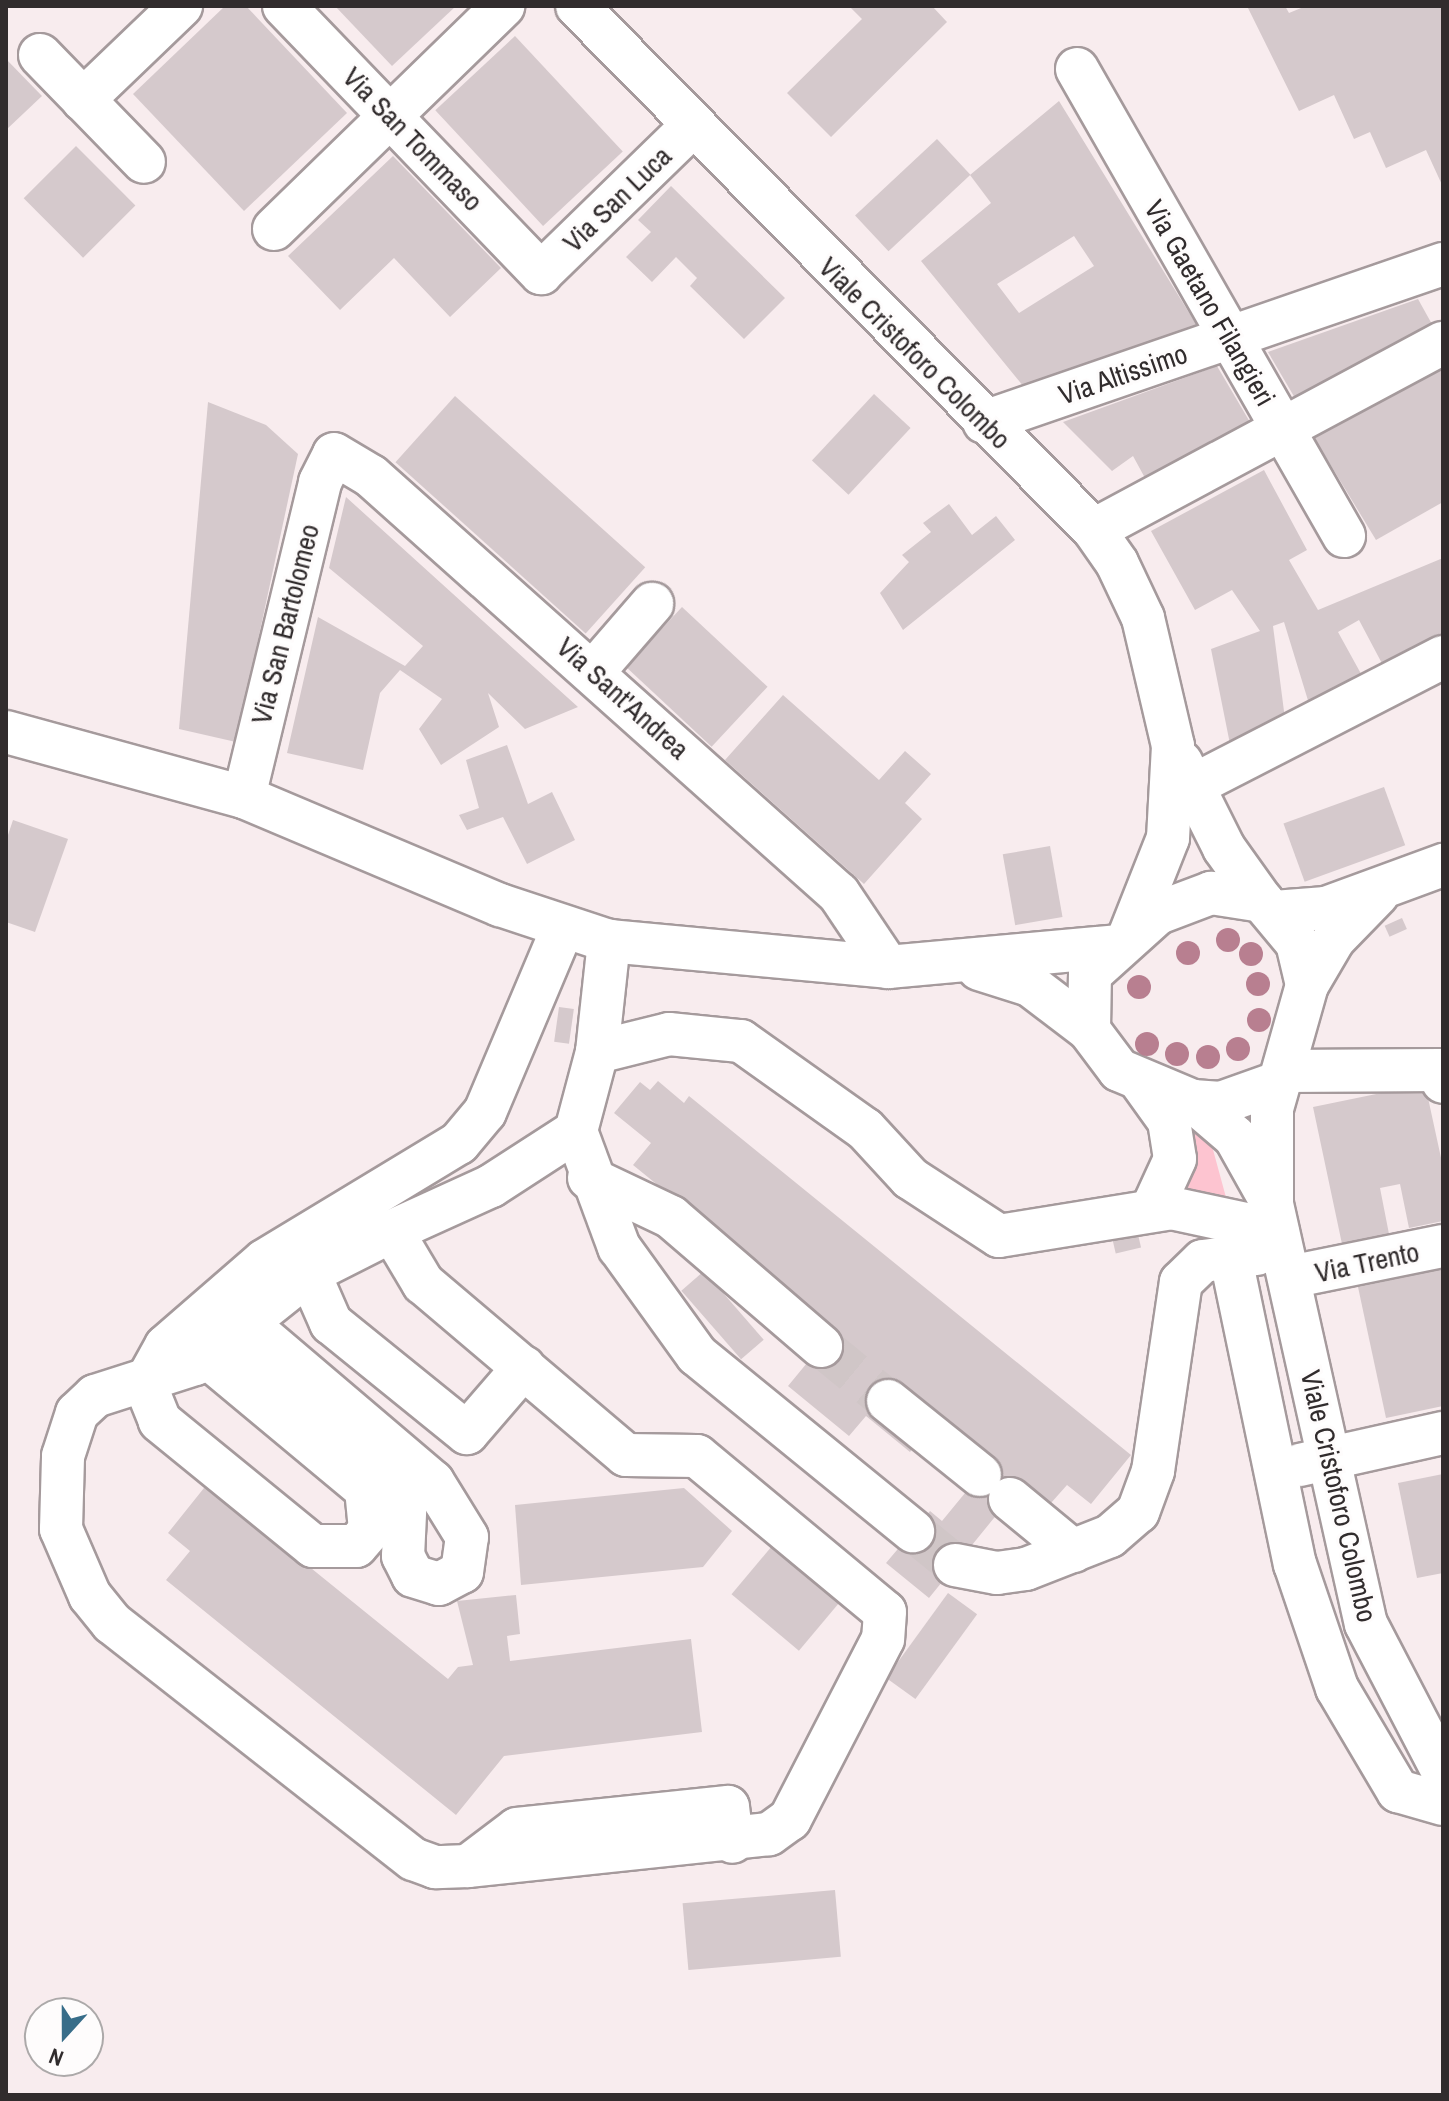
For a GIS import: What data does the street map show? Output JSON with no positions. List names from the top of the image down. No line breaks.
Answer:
{"streets":{"street":["Via San Tommaso","Via San Luca","Via Gaetano Filangieri","Viale Cristoforo Colombo","Via Altissimo","Via San Bartolomeo","Via Sant'Andrea","Via Trento"]},"crossings":[["Via San Tommaso","Via San Luca"],["Via San Luca","Viale Cristoforo Colombo"],["Via Gaetano Filangieri","Via Altissimo"],["Viale Cristoforo Colombo","Via Altissimo"],["Viale Cristoforo Colombo","Via Trento"],["Via San Bartolomeo","Via Sant'Andrea"]],"north":"bottom"}
